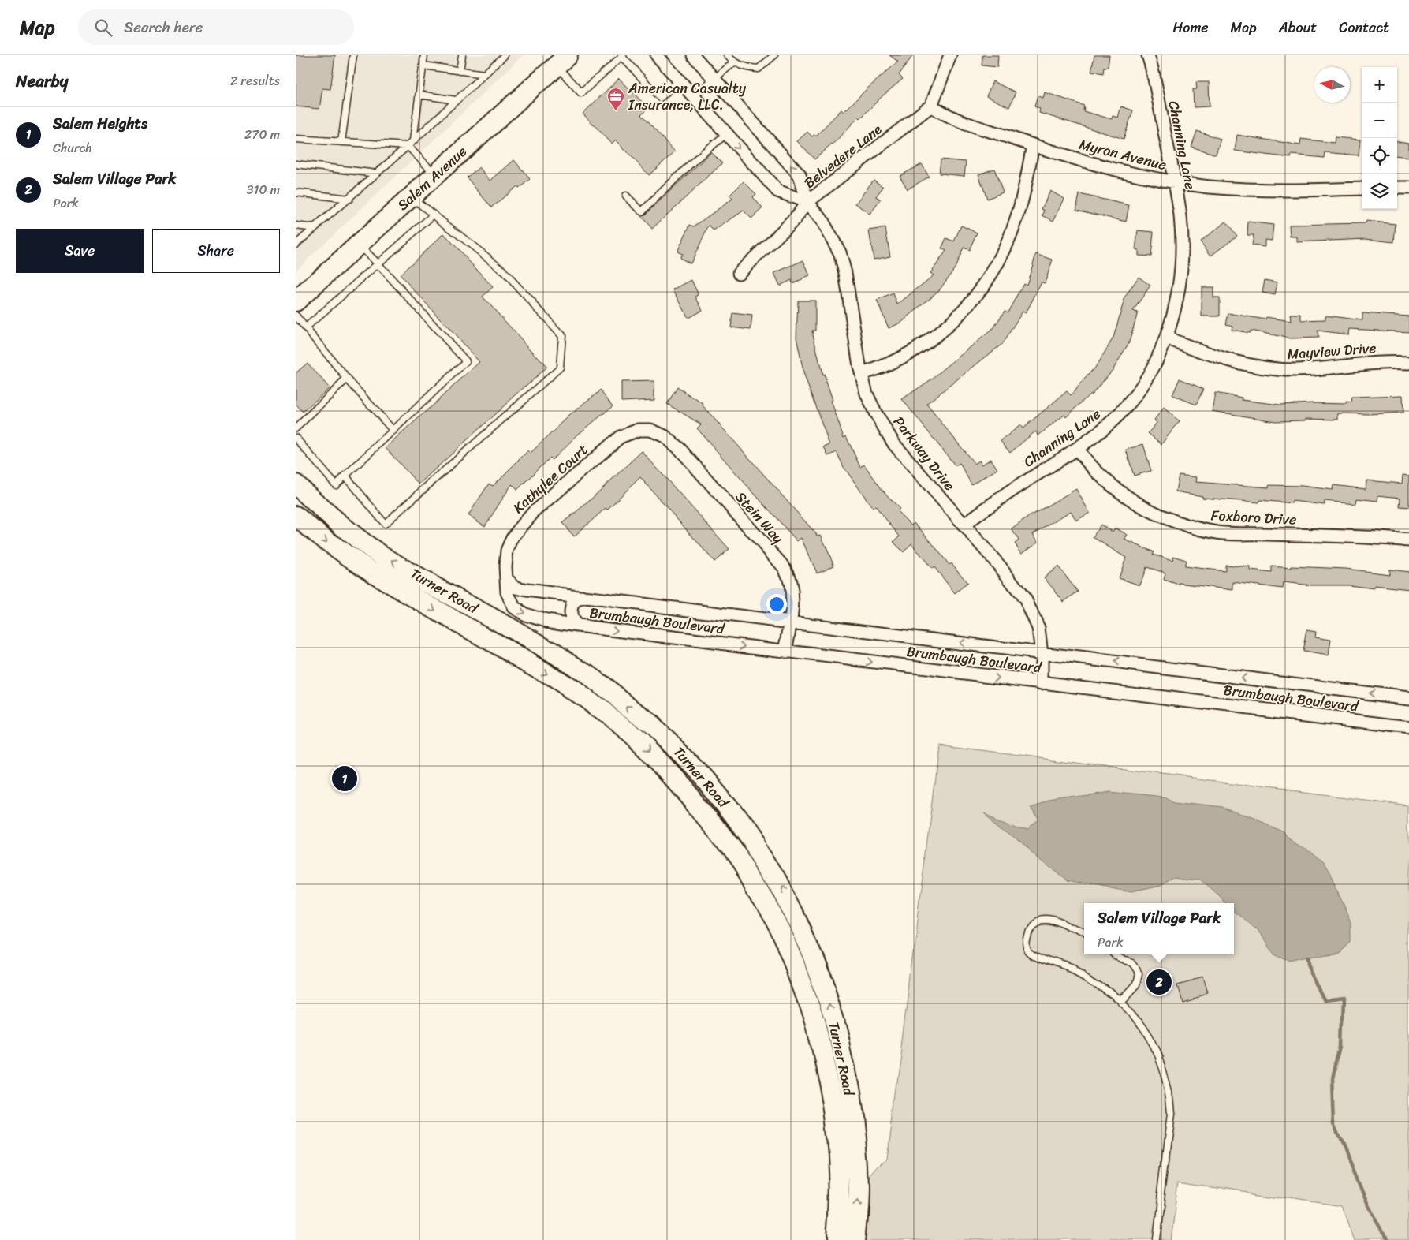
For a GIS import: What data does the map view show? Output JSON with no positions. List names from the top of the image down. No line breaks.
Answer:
{"streets":{"main road":["Salem Avenue","Turner Road"],"street":["Channing Lane","Myron Avenue","Belvedere Lane","Mayview Drive","Parkway Drive","Kathylee Court","Stein Way","Foxboro Drive","Brumbaugh Boulevard"]},"crossings":[["Channing Lane","Myron Avenue"],["Channing Lane","Mayview Drive"],["Channing Lane","Parkway Drive"],["Channing Lane","Foxboro Drive"],["Myron Avenue","Belvedere Lane"],["Belvedere Lane","Parkway Drive"],["Parkway Drive","Brumbaugh Boulevard"],["Kathylee Court","Stein Way"],["Kathylee Court","Brumbaugh Boulevard"],["Stein Way","Brumbaugh Boulevard"]],"places":{"office":["American Casualty Insurance, LLC."]},"north":"left","page":{"header":"Map","search":"Search here","nav":["Home","Map","About","Contact"],"heading":["Nearby","2 results"],"map_buttons":["+","−"],"list":[{"mark":"1","name":"Salem Heights","note":"Church","value":"270 m"},{"mark":"2","name":"Salem Village Park","note":"Park","value":"310 m"}],"buttons":["Save","Share"],"pins":["1","2"],"popup":["Salem Village Park","Park"]}}
